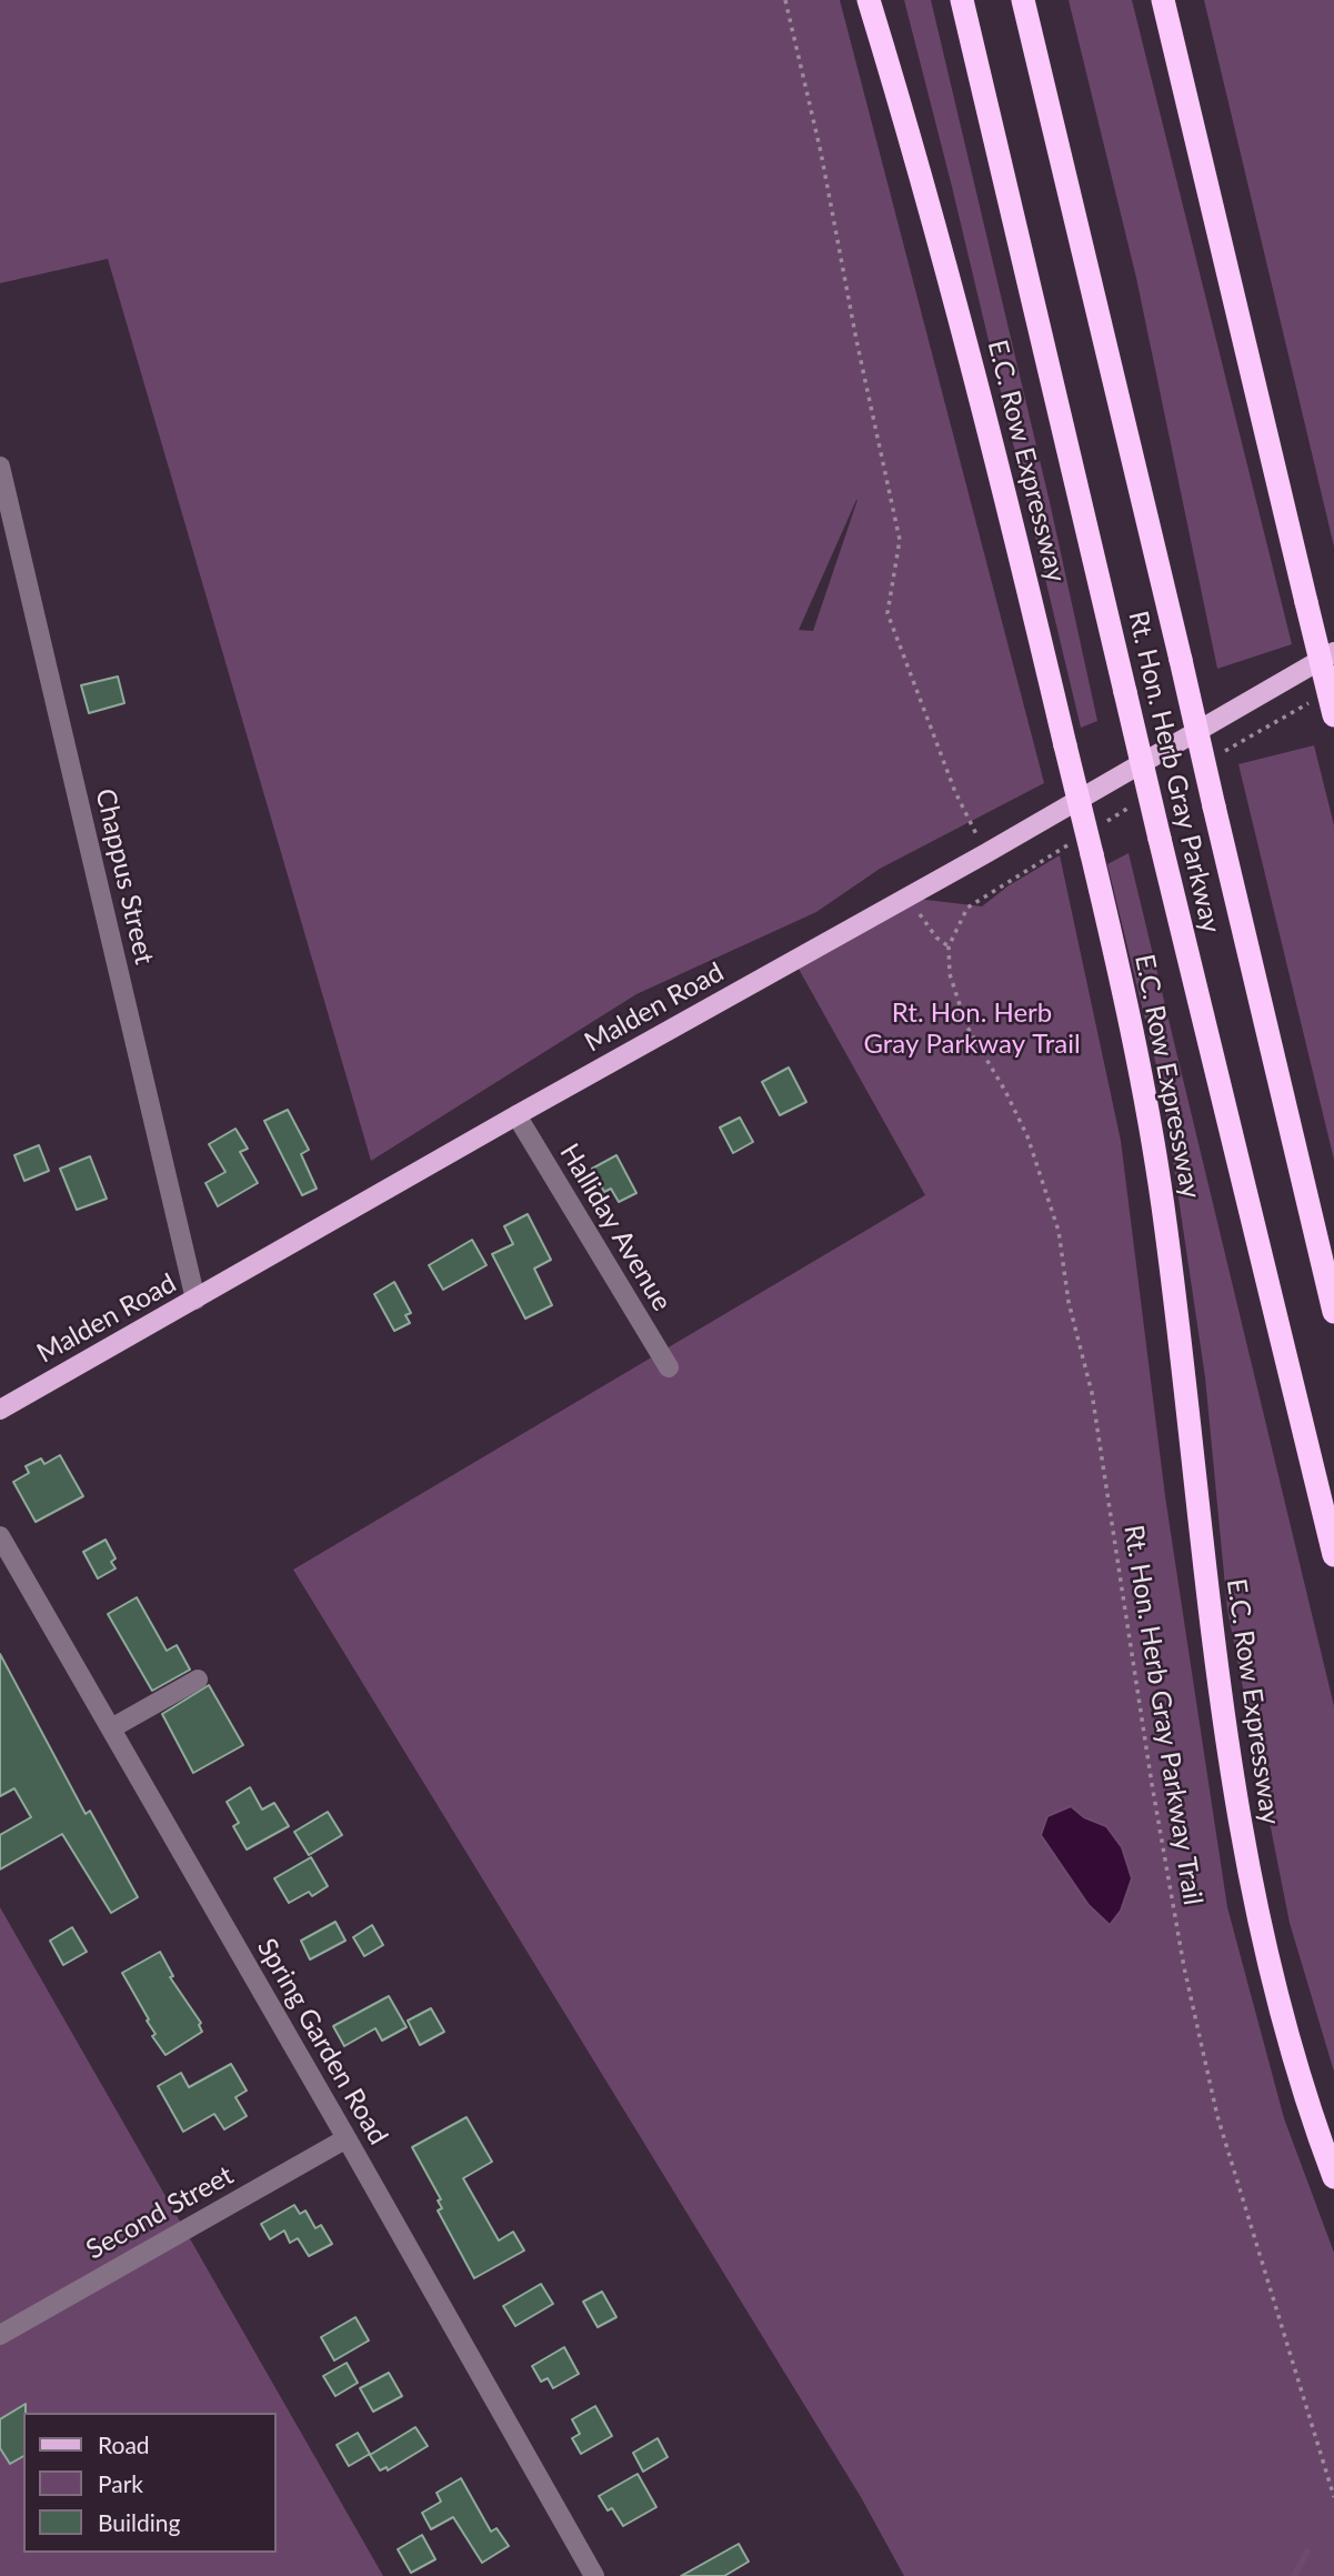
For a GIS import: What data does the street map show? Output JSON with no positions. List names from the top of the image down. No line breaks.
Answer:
{"streets":{"highway":["E.C. Row Expressway","Rt. Hon. Herb Gray Parkway"],"main road":["Malden Road"],"street":["Chappus Street","Halliday Avenue","Spring Garden Road","Second Street"],"path":["Rt. Hon. Herb Gray Parkway Trail"]},"crossings":[["Chappus Street","Malden Road"],["Malden Road","Halliday Avenue"],["Malden Road","Rt. Hon. Herb Gray Parkway Trail"],["Spring Garden Road","Second Street"]],"parks":["Rt. Hon. Herb Gray Parkway Trail"],"legend":["Road","Park","Building"]}
